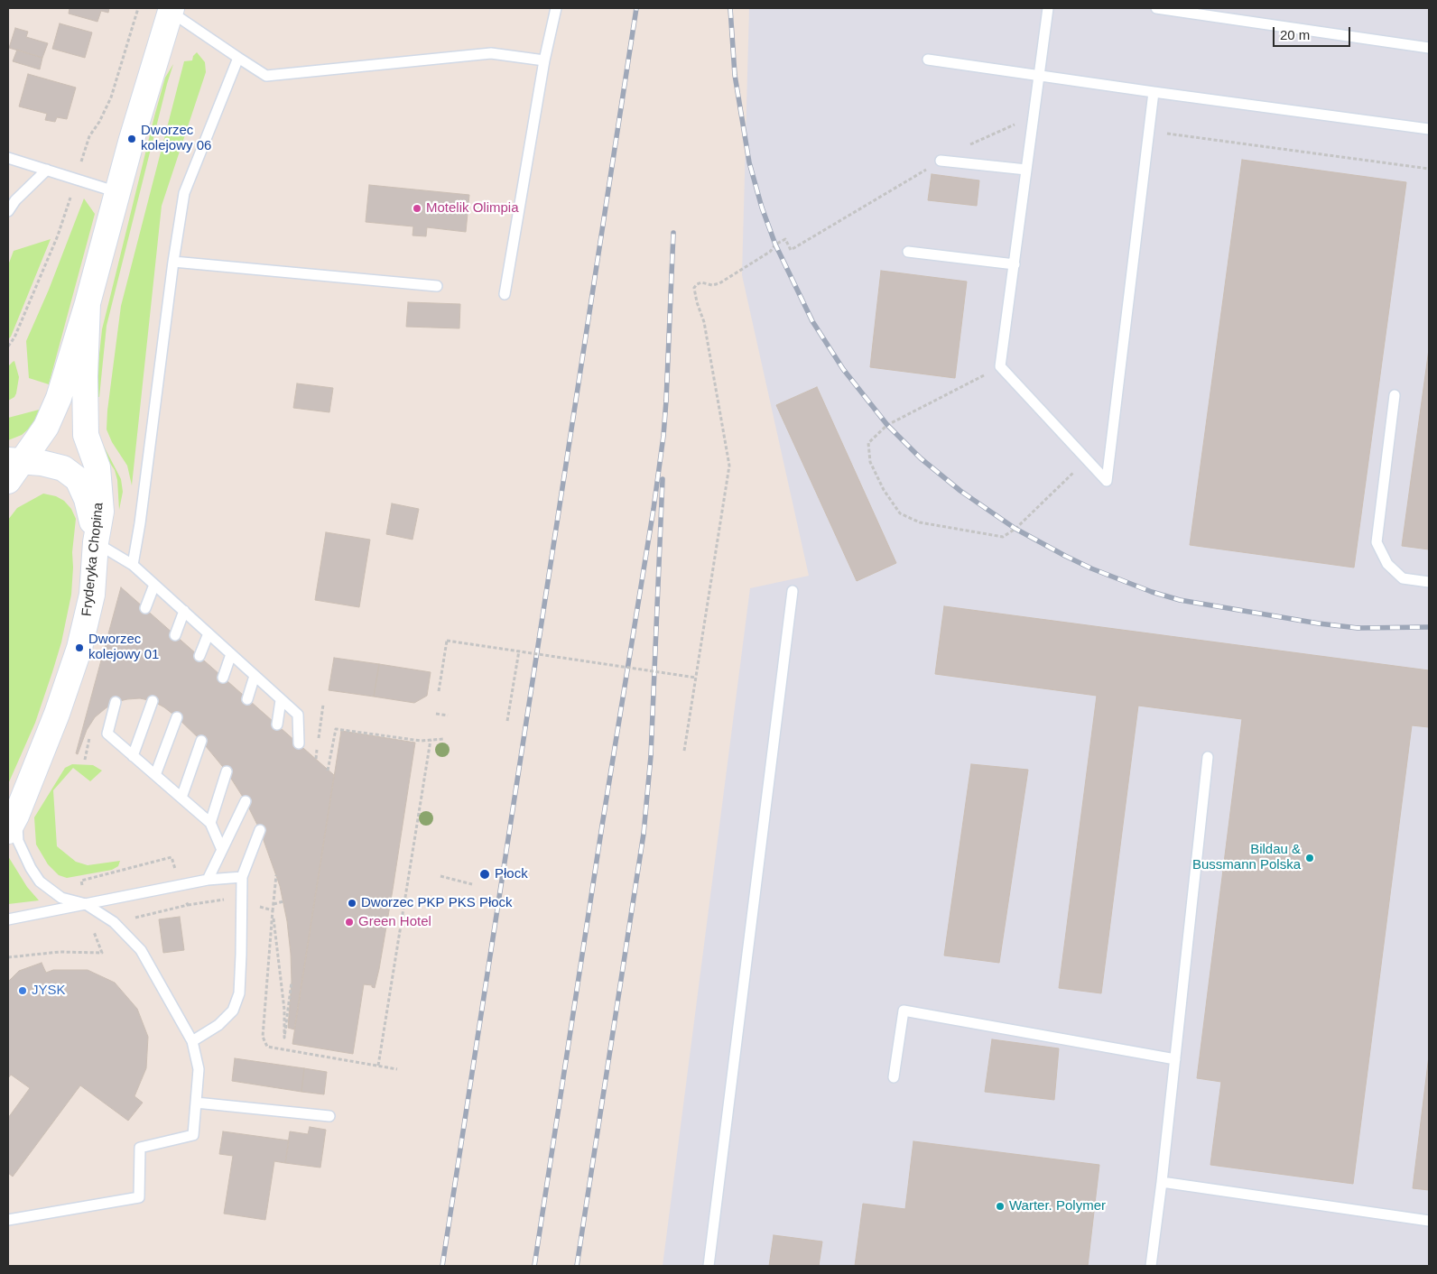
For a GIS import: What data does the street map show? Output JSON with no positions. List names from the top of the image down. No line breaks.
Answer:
{"streets":{"street":["Fryderyka Chopina"]},"places":["Dworzec kolejowy 06","Motelik Olimpia","Dworzec kolejowy 01","Bildau & Bussmann Polska","Płock","Dworzec PKP PKS Płock","Green Hotel","JYSK","Warter. Polymer"],"scale_bar":"20 m"}
